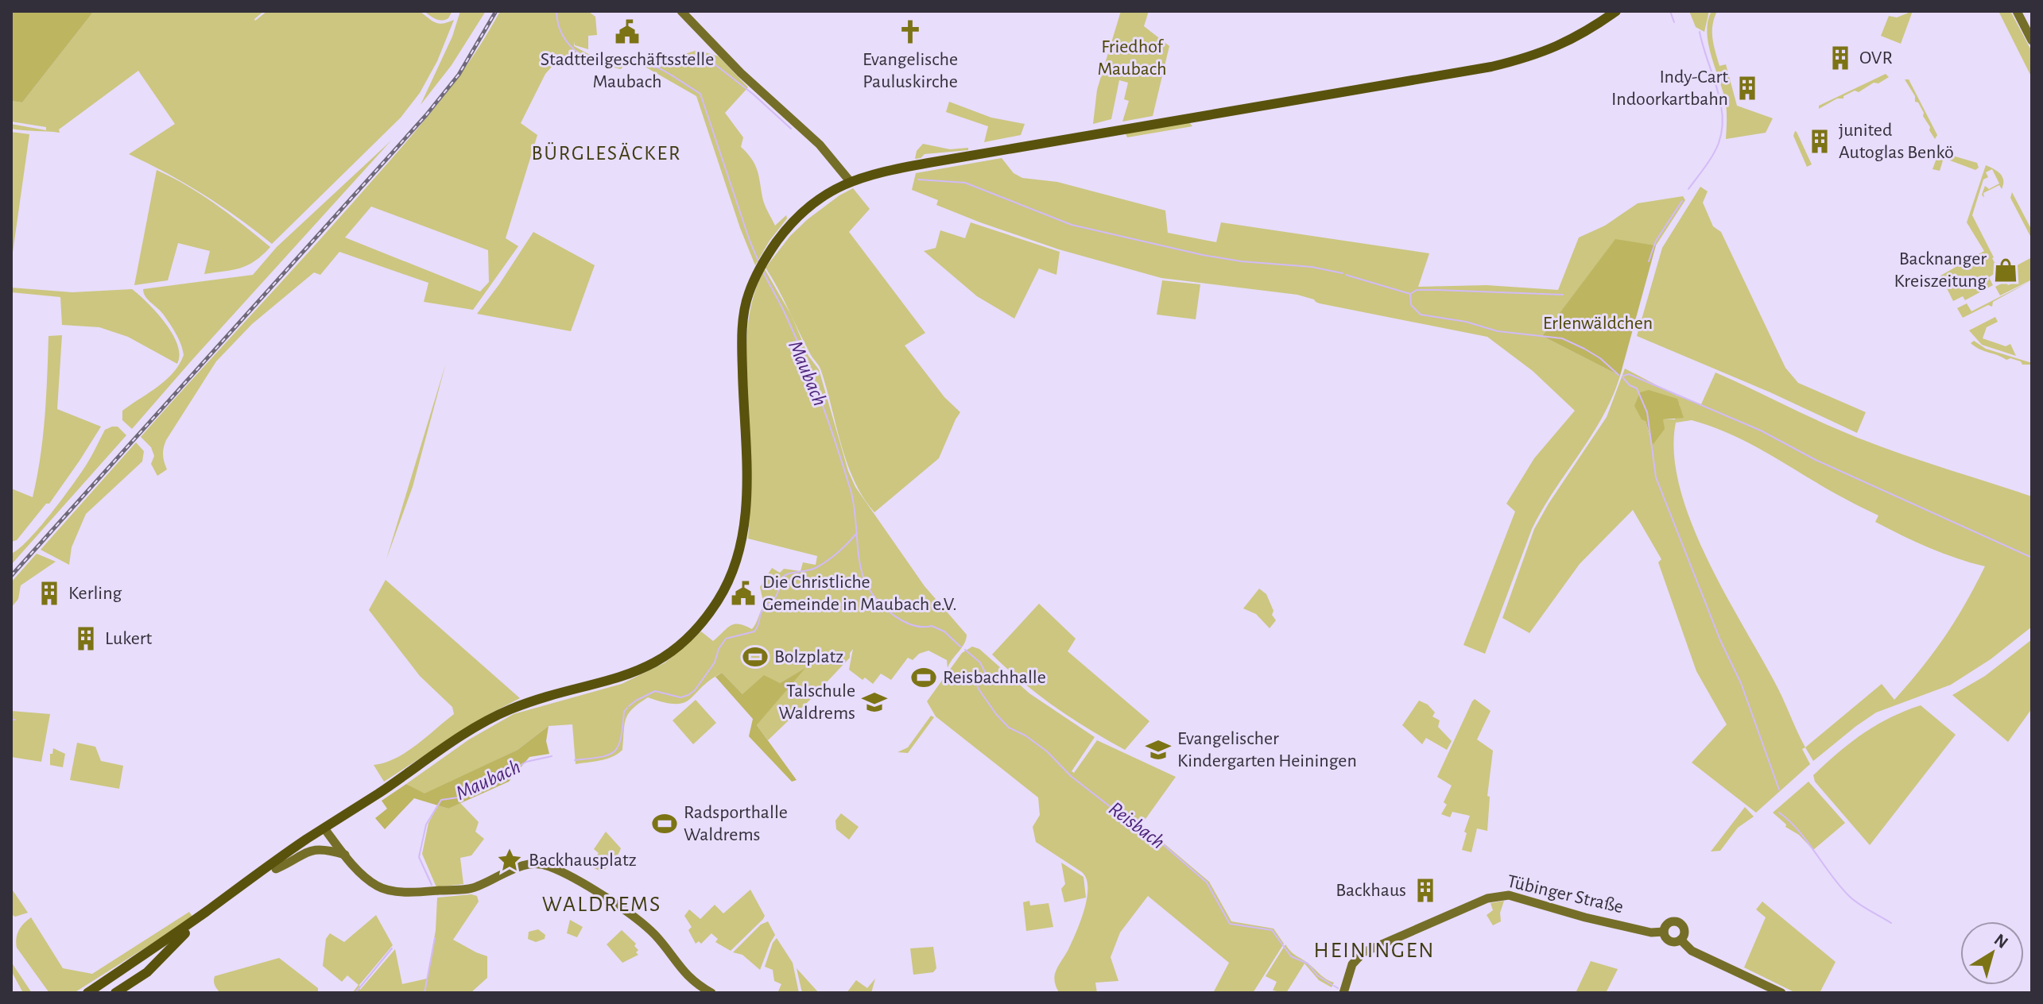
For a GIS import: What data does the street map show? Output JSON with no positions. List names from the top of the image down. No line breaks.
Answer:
{"streets":{"street":["Tübinger Straße"]},"districts":["BÜRGLESÄCKER","WALDREMS","HEININGEN"],"water":["Maubach","Reisbach"],"parks":["Friedhof Maubach","Erlenwäldchen"],"places":{"public building":["Stadtteilgeschäftsstelle Maubach","Die Christliche Gemeinde in Maubach e.V."],"church":["Evangelische Pauluskirche"],"building":["OVR","Indy-Cart Indoorkartbahn","junited Autoglas Benkö","Kerling","Lukert","Backhaus"],"shop":["Backnanger Kreiszeitung"],"sports":["Bolzplatz","Reisbachhalle","Radsporthalle Waldrems"],"school or university":["Talschule Waldrems","Evangelischer Kindergarten Heiningen"],"place":["Backhausplatz"]},"north":"top right"}
